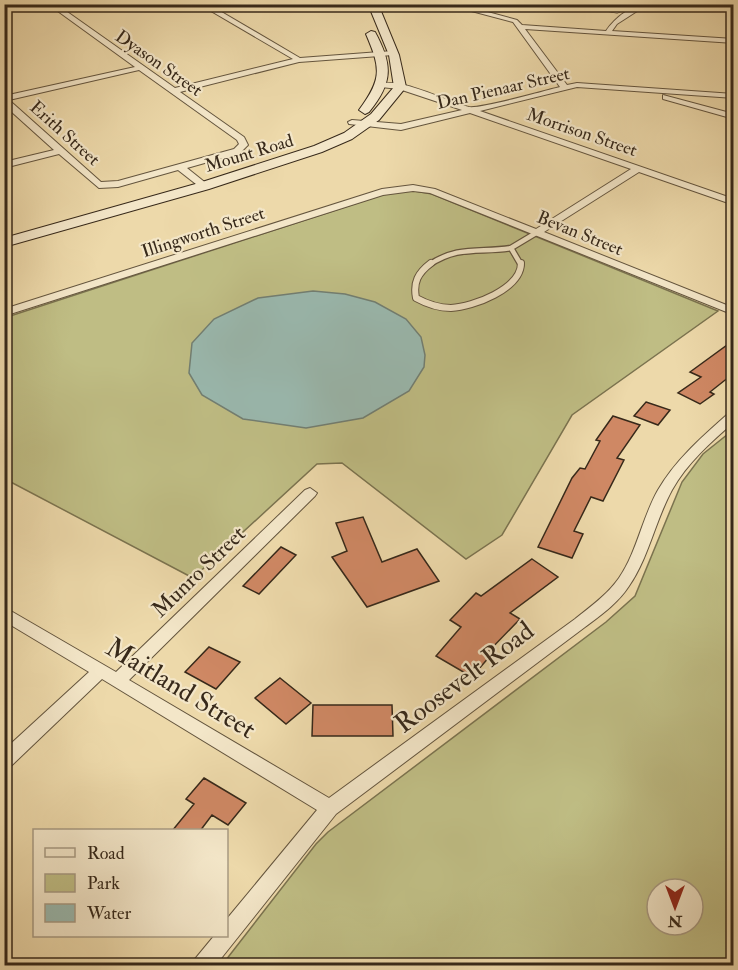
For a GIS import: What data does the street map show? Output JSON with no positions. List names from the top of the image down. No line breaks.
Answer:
{"streets":{"main road":["Mount Road"],"street":["Dyason Street","Dan Pienaar Street","Morrison Street","Erith Street","Illingworth Street","Bevan Street","Munro Street","Roosevelt Road","Maitland Street"]},"crossings":[["Dyason Street","Erith Street"],["Dan Pienaar Street","Morrison Street"],["Dan Pienaar Street","Mount Road"],["Morrison Street","Mount Road"],["Illingworth Street","Bevan Street"],["Munro Street","Maitland Street"],["Roosevelt Road","Maitland Street"]],"legend":["Road","Park","Water"],"north":"bottom"}
